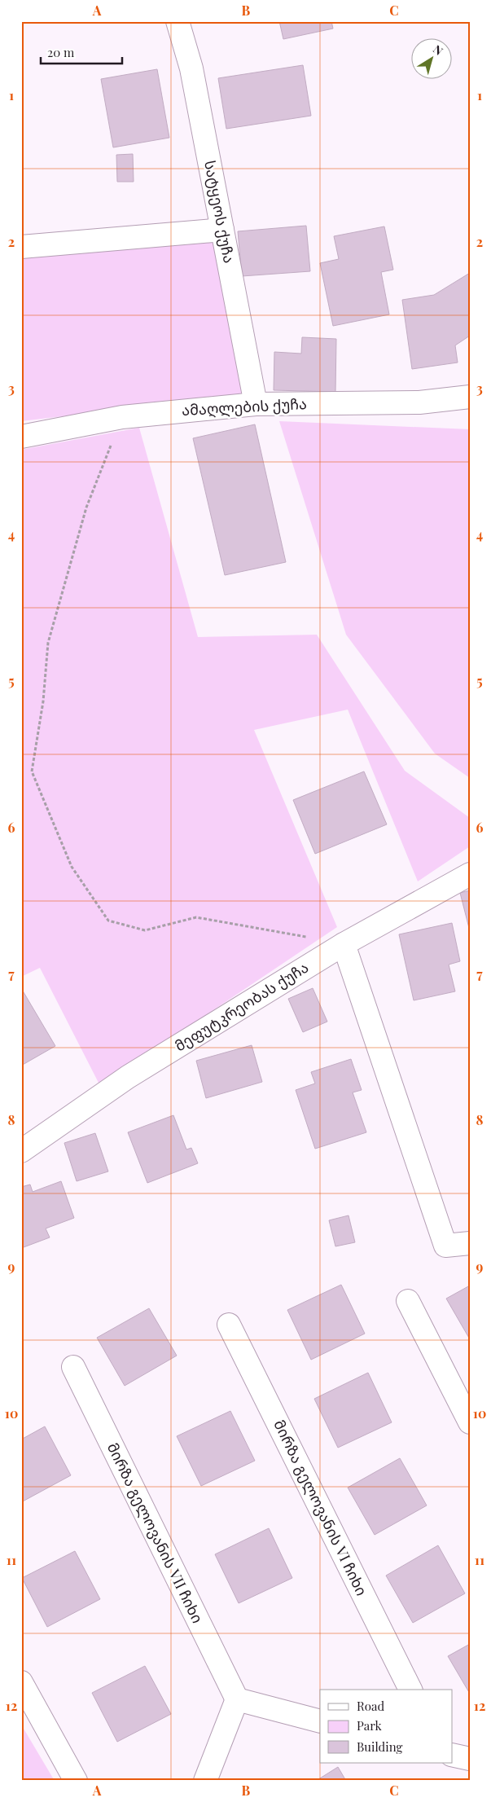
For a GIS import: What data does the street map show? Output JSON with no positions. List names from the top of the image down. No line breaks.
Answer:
{"streets":{"street":["სატყეოს ქუჩა","ამაღლების ქუჩა","მეფუტკრეობას ქუჩა","მირზა გელოვანის VI ჩიხი","მირზა გელოვანის VII ჩიხი"]},"crossings":[["სატყეოს ქუჩა","ამაღლების ქუჩა"]],"legend":["Road","Park","Building"],"scale_bar":"20 m","north":"top right","grid":{"columns":["A","B","C"],"rows":["1","2","3","4","5","6","7","8","9","10","11","12"]}}
